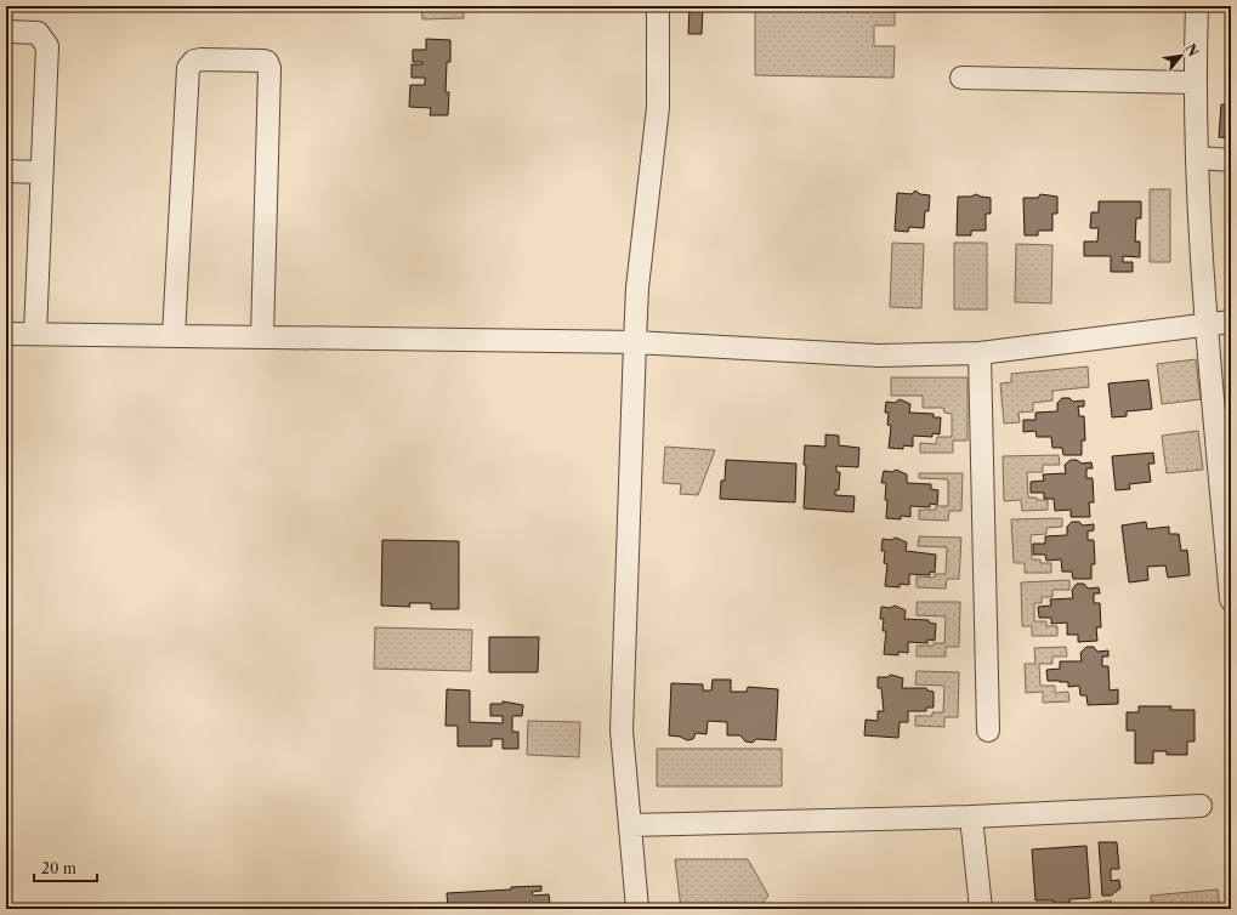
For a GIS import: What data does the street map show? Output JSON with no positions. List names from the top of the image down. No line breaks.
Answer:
{"scale_bar":"20 m","north":"top right"}
